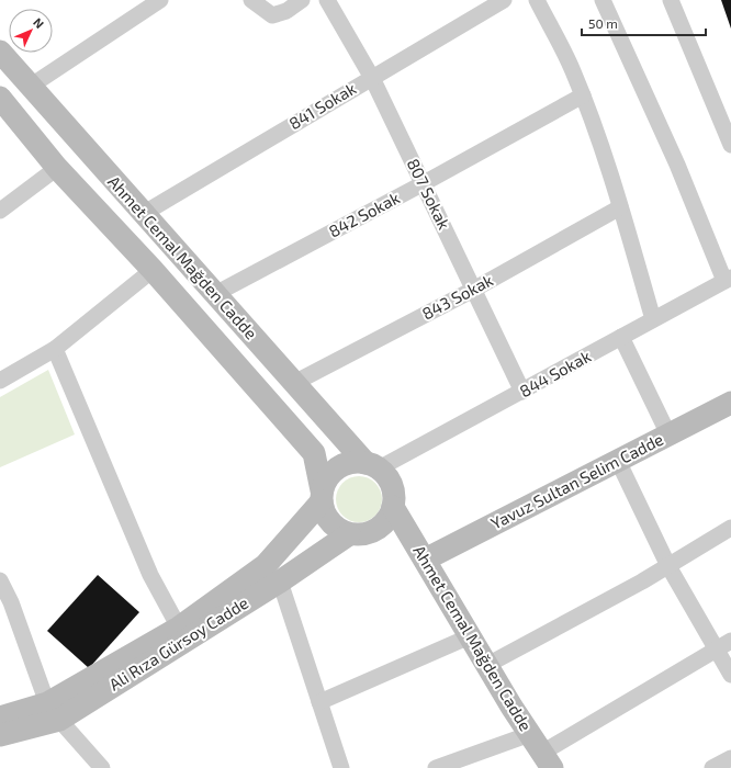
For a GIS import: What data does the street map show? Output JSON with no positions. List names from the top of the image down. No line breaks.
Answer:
{"streets":{"main road":["Ahmet Cemal Mağden Cadde","Yavuz Sultan Selim Cadde","Ali Rıza Gürsoy Cadde"],"street":["841 Sokak","807 Sokak","842 Sokak","843 Sokak","844 Sokak"]},"crossings":[["841 Sokak","807 Sokak"],["841 Sokak","Ahmet Cemal Mağden Cadde"],["807 Sokak","842 Sokak"],["807 Sokak","843 Sokak"],["807 Sokak","844 Sokak"],["842 Sokak","Ahmet Cemal Mağden Cadde"],["Ahmet Cemal Mağden Cadde","843 Sokak"],["Ahmet Cemal Mağden Cadde","844 Sokak"],["Ahmet Cemal Mağden Cadde","Yavuz Sultan Selim Cadde"],["Ahmet Cemal Mağden Cadde","Ali Rıza Gürsoy Cadde"],["844 Sokak","Ali Rıza Gürsoy Cadde"]],"scale_bar":"50 m","north":"top right"}
